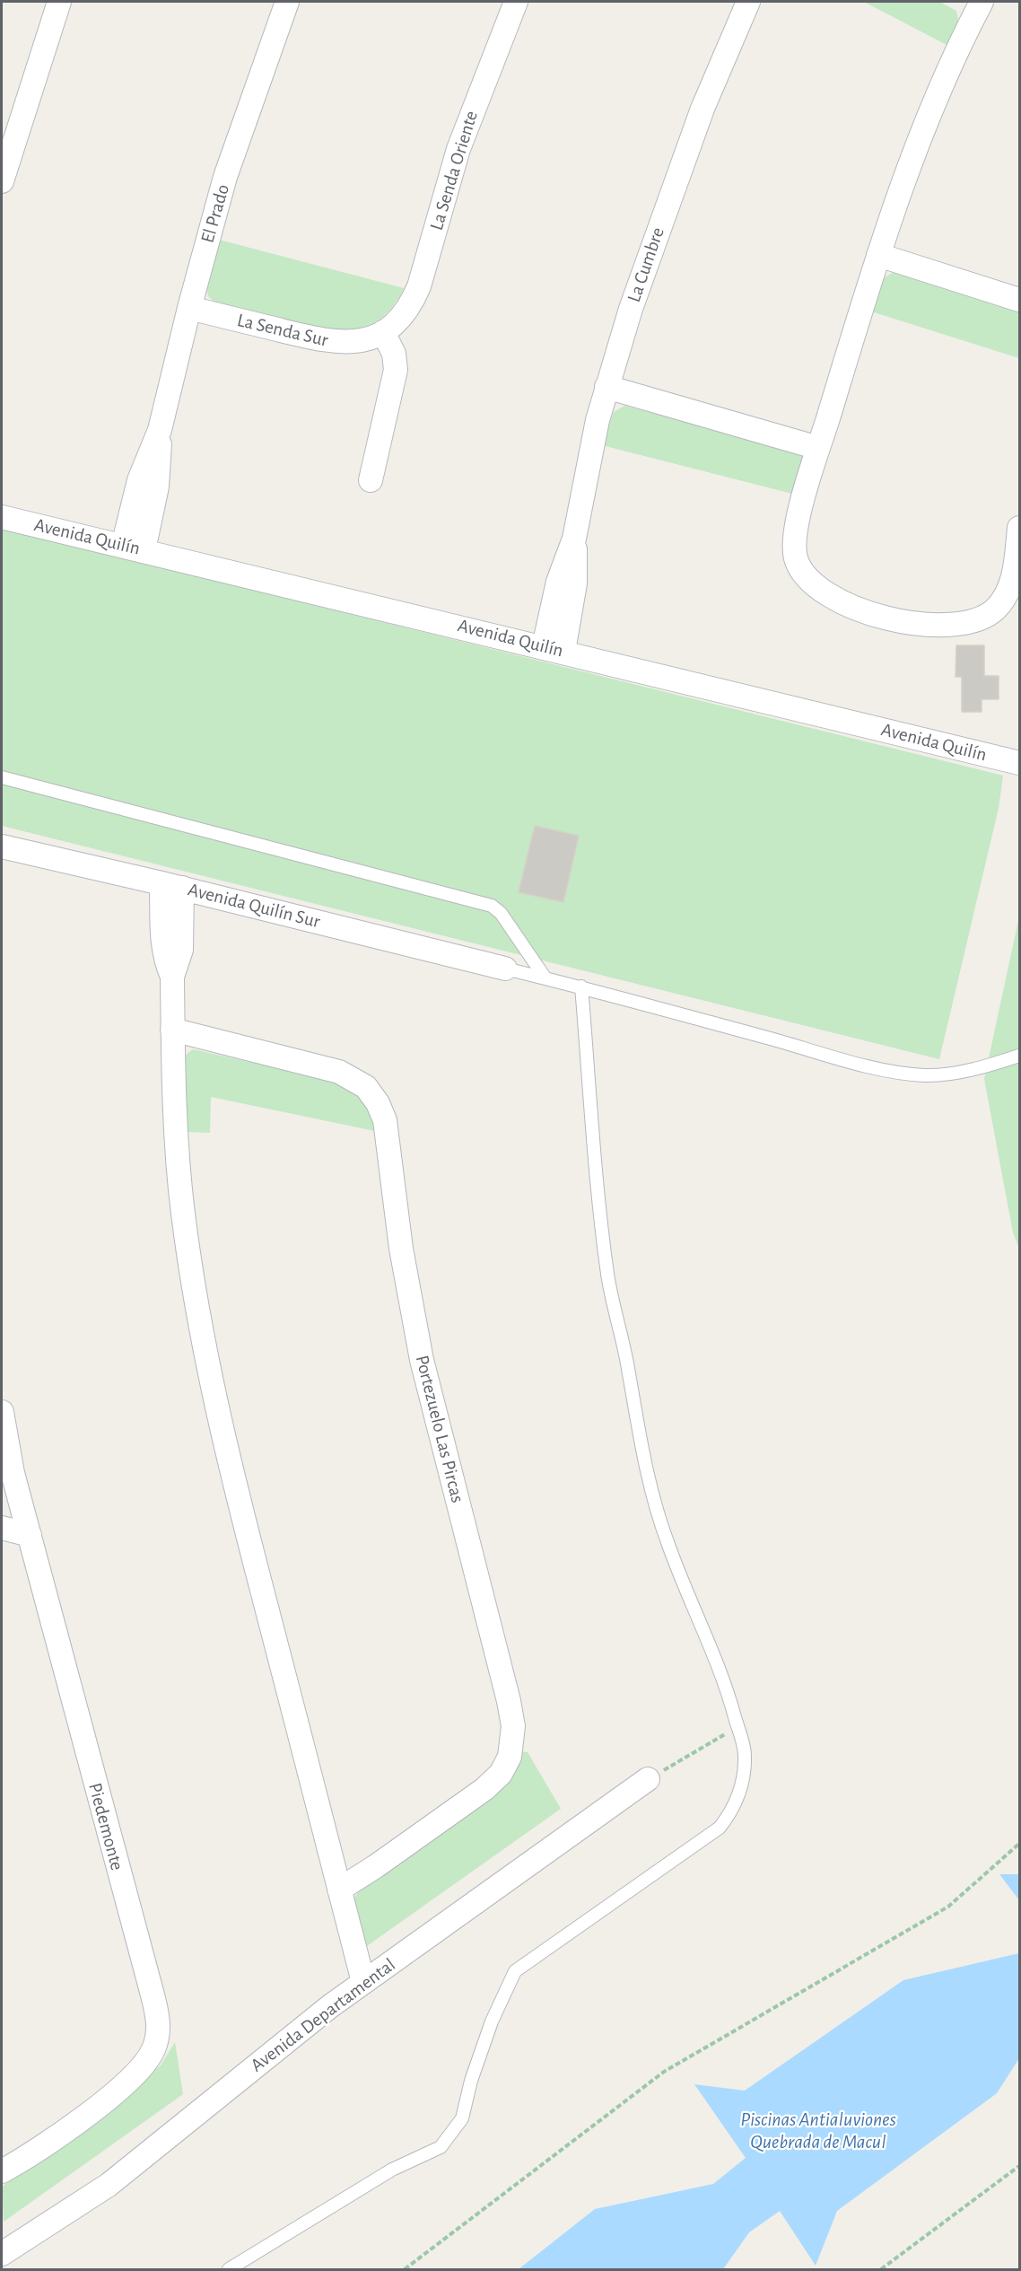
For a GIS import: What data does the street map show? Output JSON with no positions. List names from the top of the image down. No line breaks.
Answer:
{"streets":{"street":["La Senda Oriente","El Prado","La Cumbre","La Senda Sur","Avenida Quilín","Avenida Quilín Sur","Portezuelo Las Pircas","Piedemonte","Avenida Departamental"]},"crossings":[["La Senda Oriente","La Senda Sur"],["El Prado","La Senda Sur"],["El Prado","Avenida Quilín"],["La Cumbre","Avenida Quilín"]],"water":["Piscinas Antialuviones Quebrada de Macul"]}
